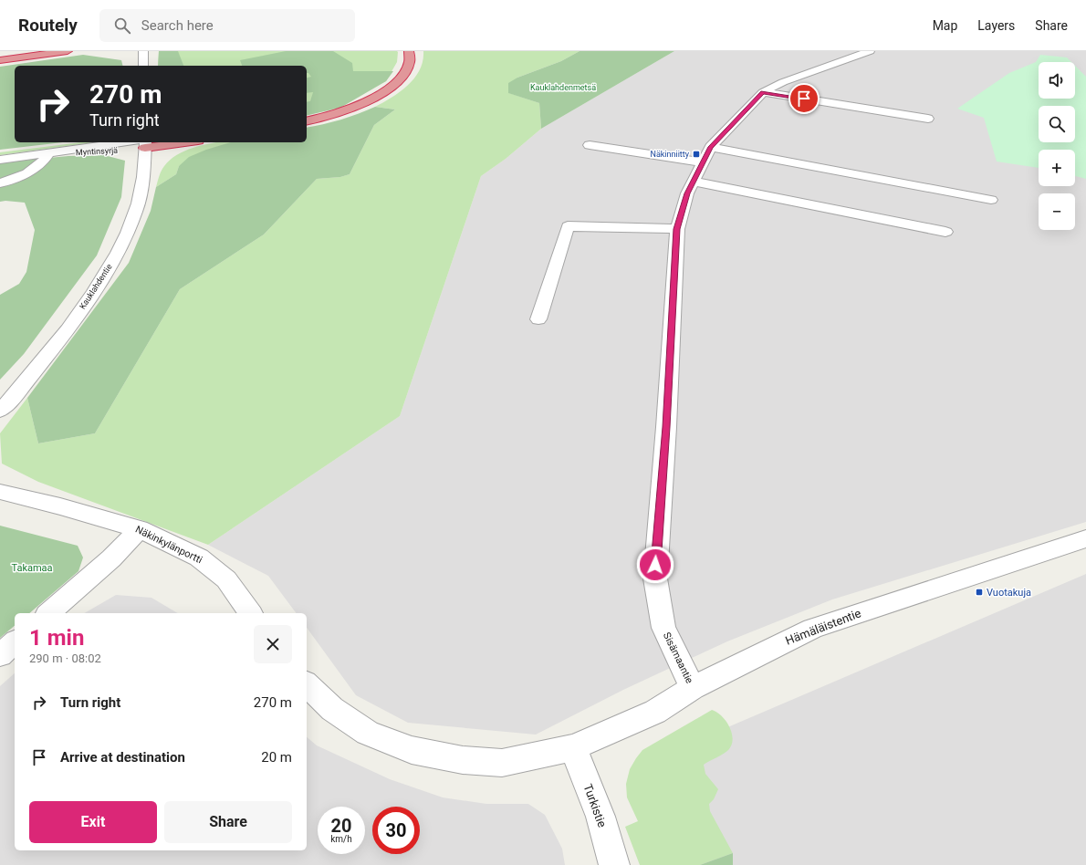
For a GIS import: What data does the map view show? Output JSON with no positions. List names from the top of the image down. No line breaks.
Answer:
{"streets":{"street":["Myntinsyrjä","Kauklahdentie","Näkinkylänportti","Hämäläistentie","Sisämaantie","Turkistie"]},"crossings":[["Myntinsyrjä","Kauklahdentie"],["Hämäläistentie","Sisämaantie"],["Hämäläistentie","Turkistie"]],"parks":["Kauklahdenmetsä","Takamaa"],"places":{"transit":["Näkinniitty","Vuotakuja"]},"page":{"header":"Routely","search":"Search here","nav":["Map","Layers","Share"],"map_buttons":["+","−"],"turn":["270 m","Turn right"],"heading":["1 min","290 m · 08:02"],"list":[{"name":"Turn right","value":"270 m"},{"name":"Arrive at destination","value":"20 m"}],"buttons":["Exit","Share"],"speed":"20 km/h","limit":"30"}}
